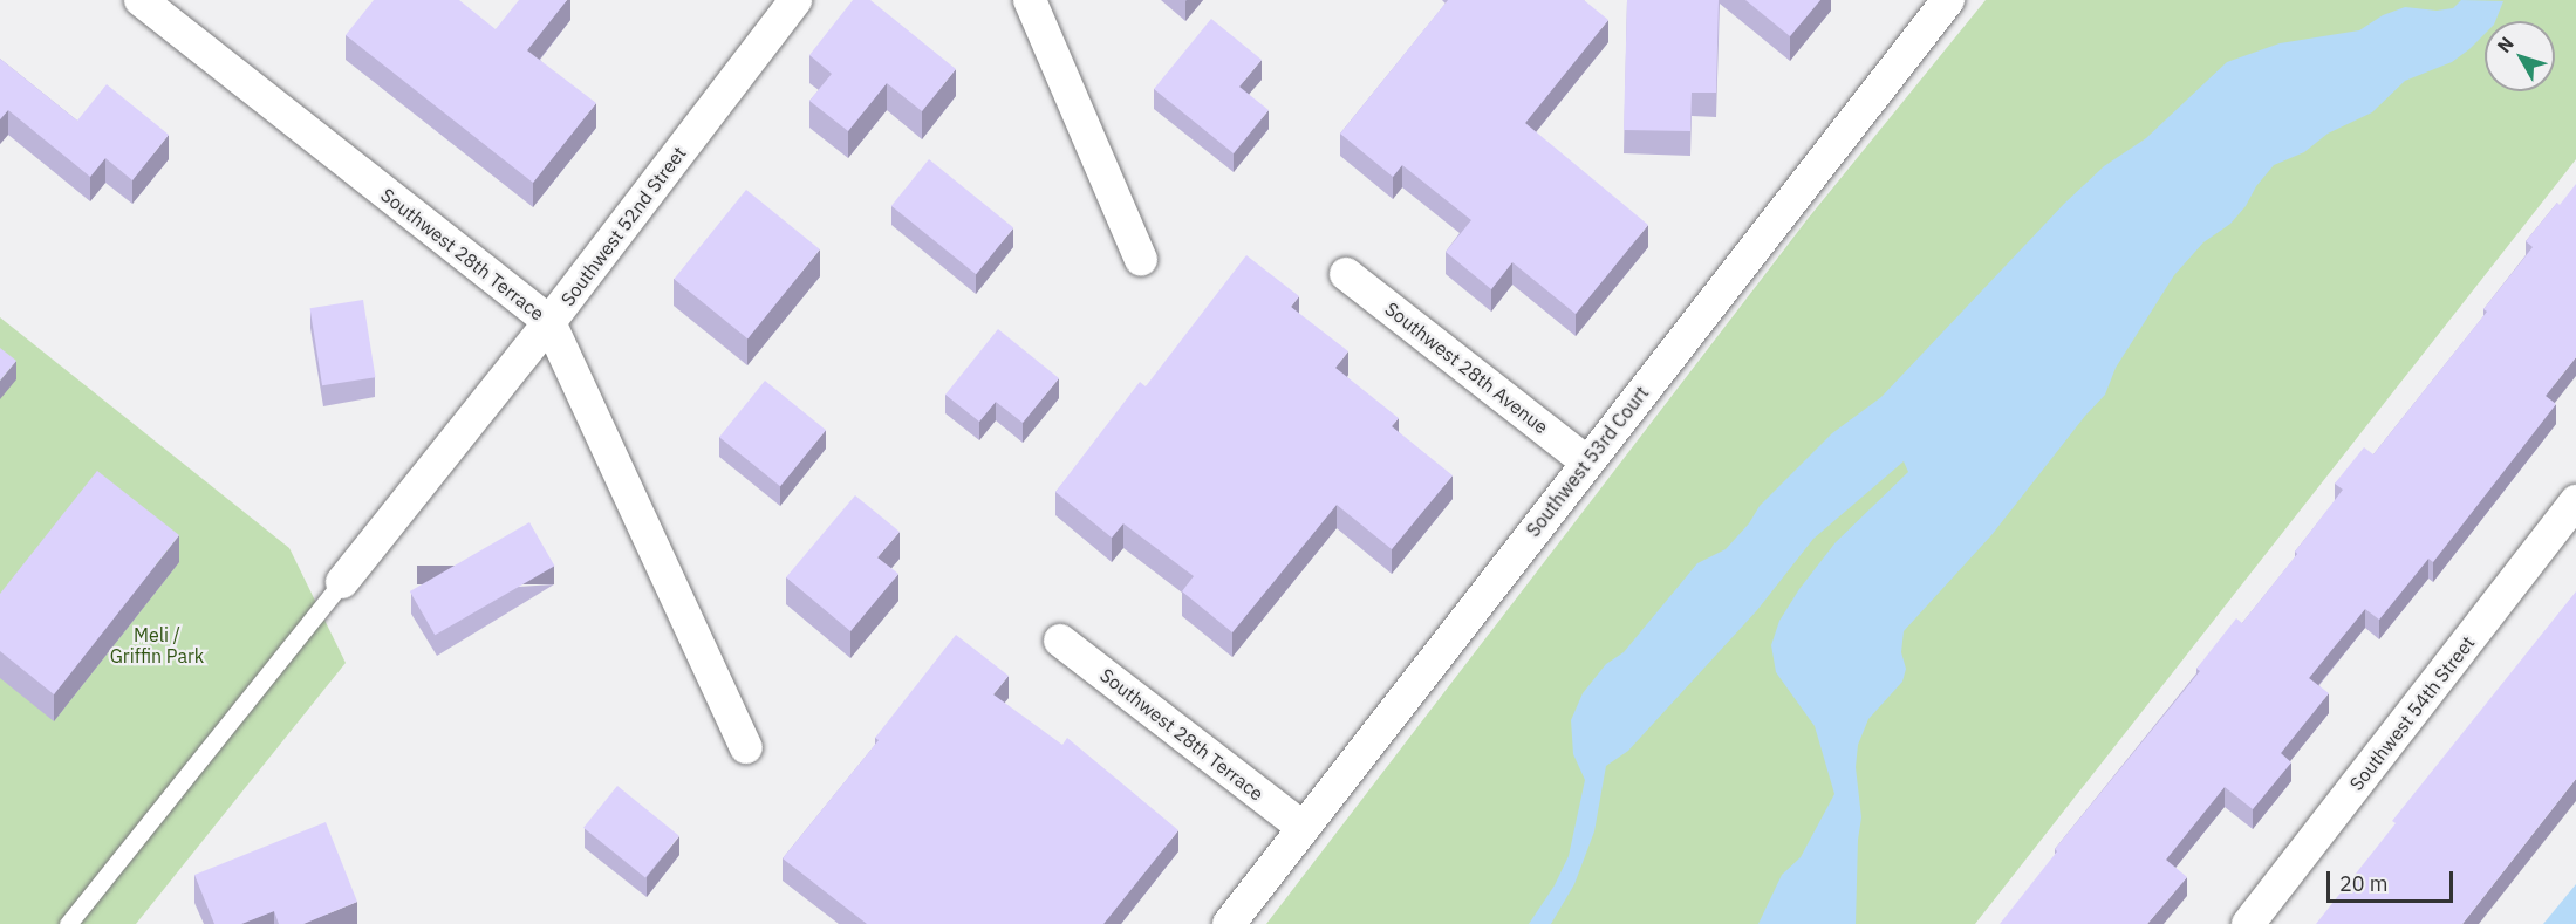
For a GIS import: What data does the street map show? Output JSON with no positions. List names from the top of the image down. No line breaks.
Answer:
{"streets":{"street":["Southwest 52nd Street","Southwest 28th Terrace","Southwest 28th Avenue","Southwest 53rd Court","Southwest 54th Street"]},"crossings":[["Southwest 52nd Street","Southwest 28th Terrace"],["Southwest 28th Terrace","Southwest 53rd Court"],["Southwest 28th Avenue","Southwest 53rd Court"]],"parks":["Meli / Griffin Park"],"scale_bar":"20 m","north":"top left"}
